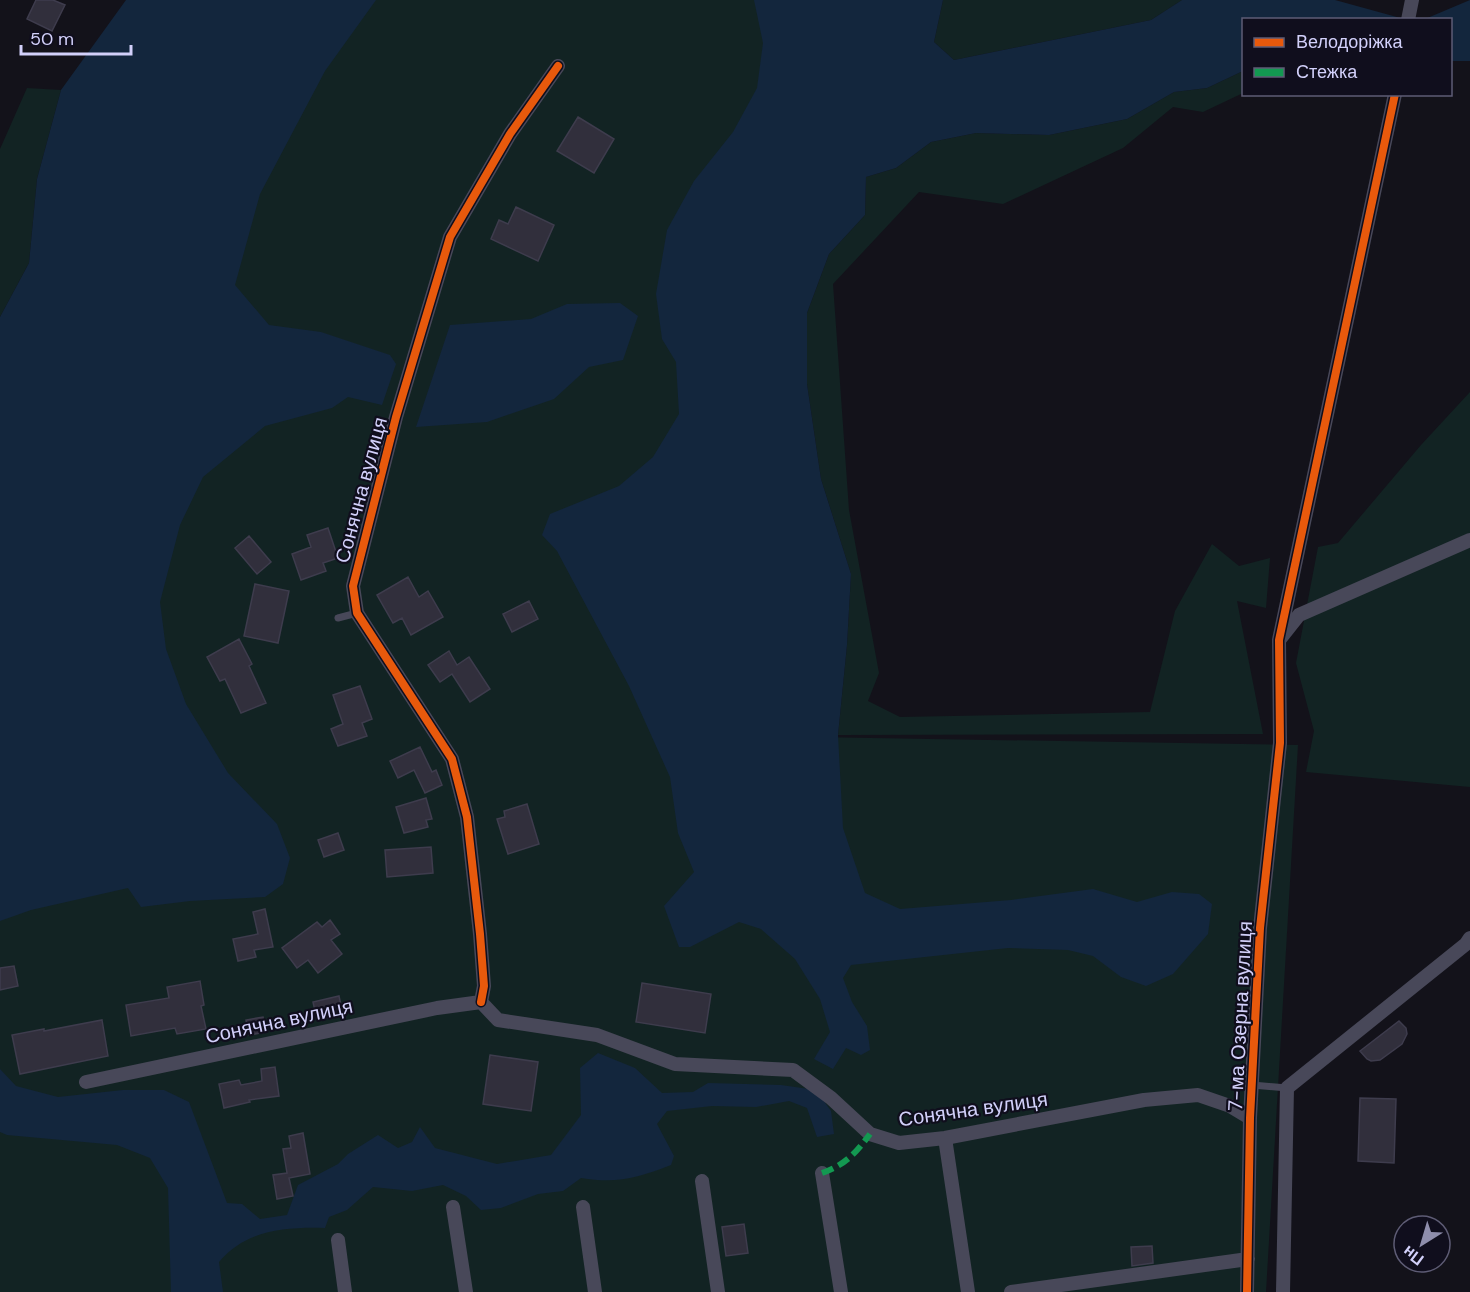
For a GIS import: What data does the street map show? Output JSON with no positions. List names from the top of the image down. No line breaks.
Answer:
{"streets":{"street":["Сонячна вулиця","7-ма Озерна вулиця"]},"crossings":[["Сонячна вулиця","7-ма Озерна вулиця"]],"legend":["Велодоріжка","Стежка"],"scale_bar":"50 m","north":"bottom left"}
